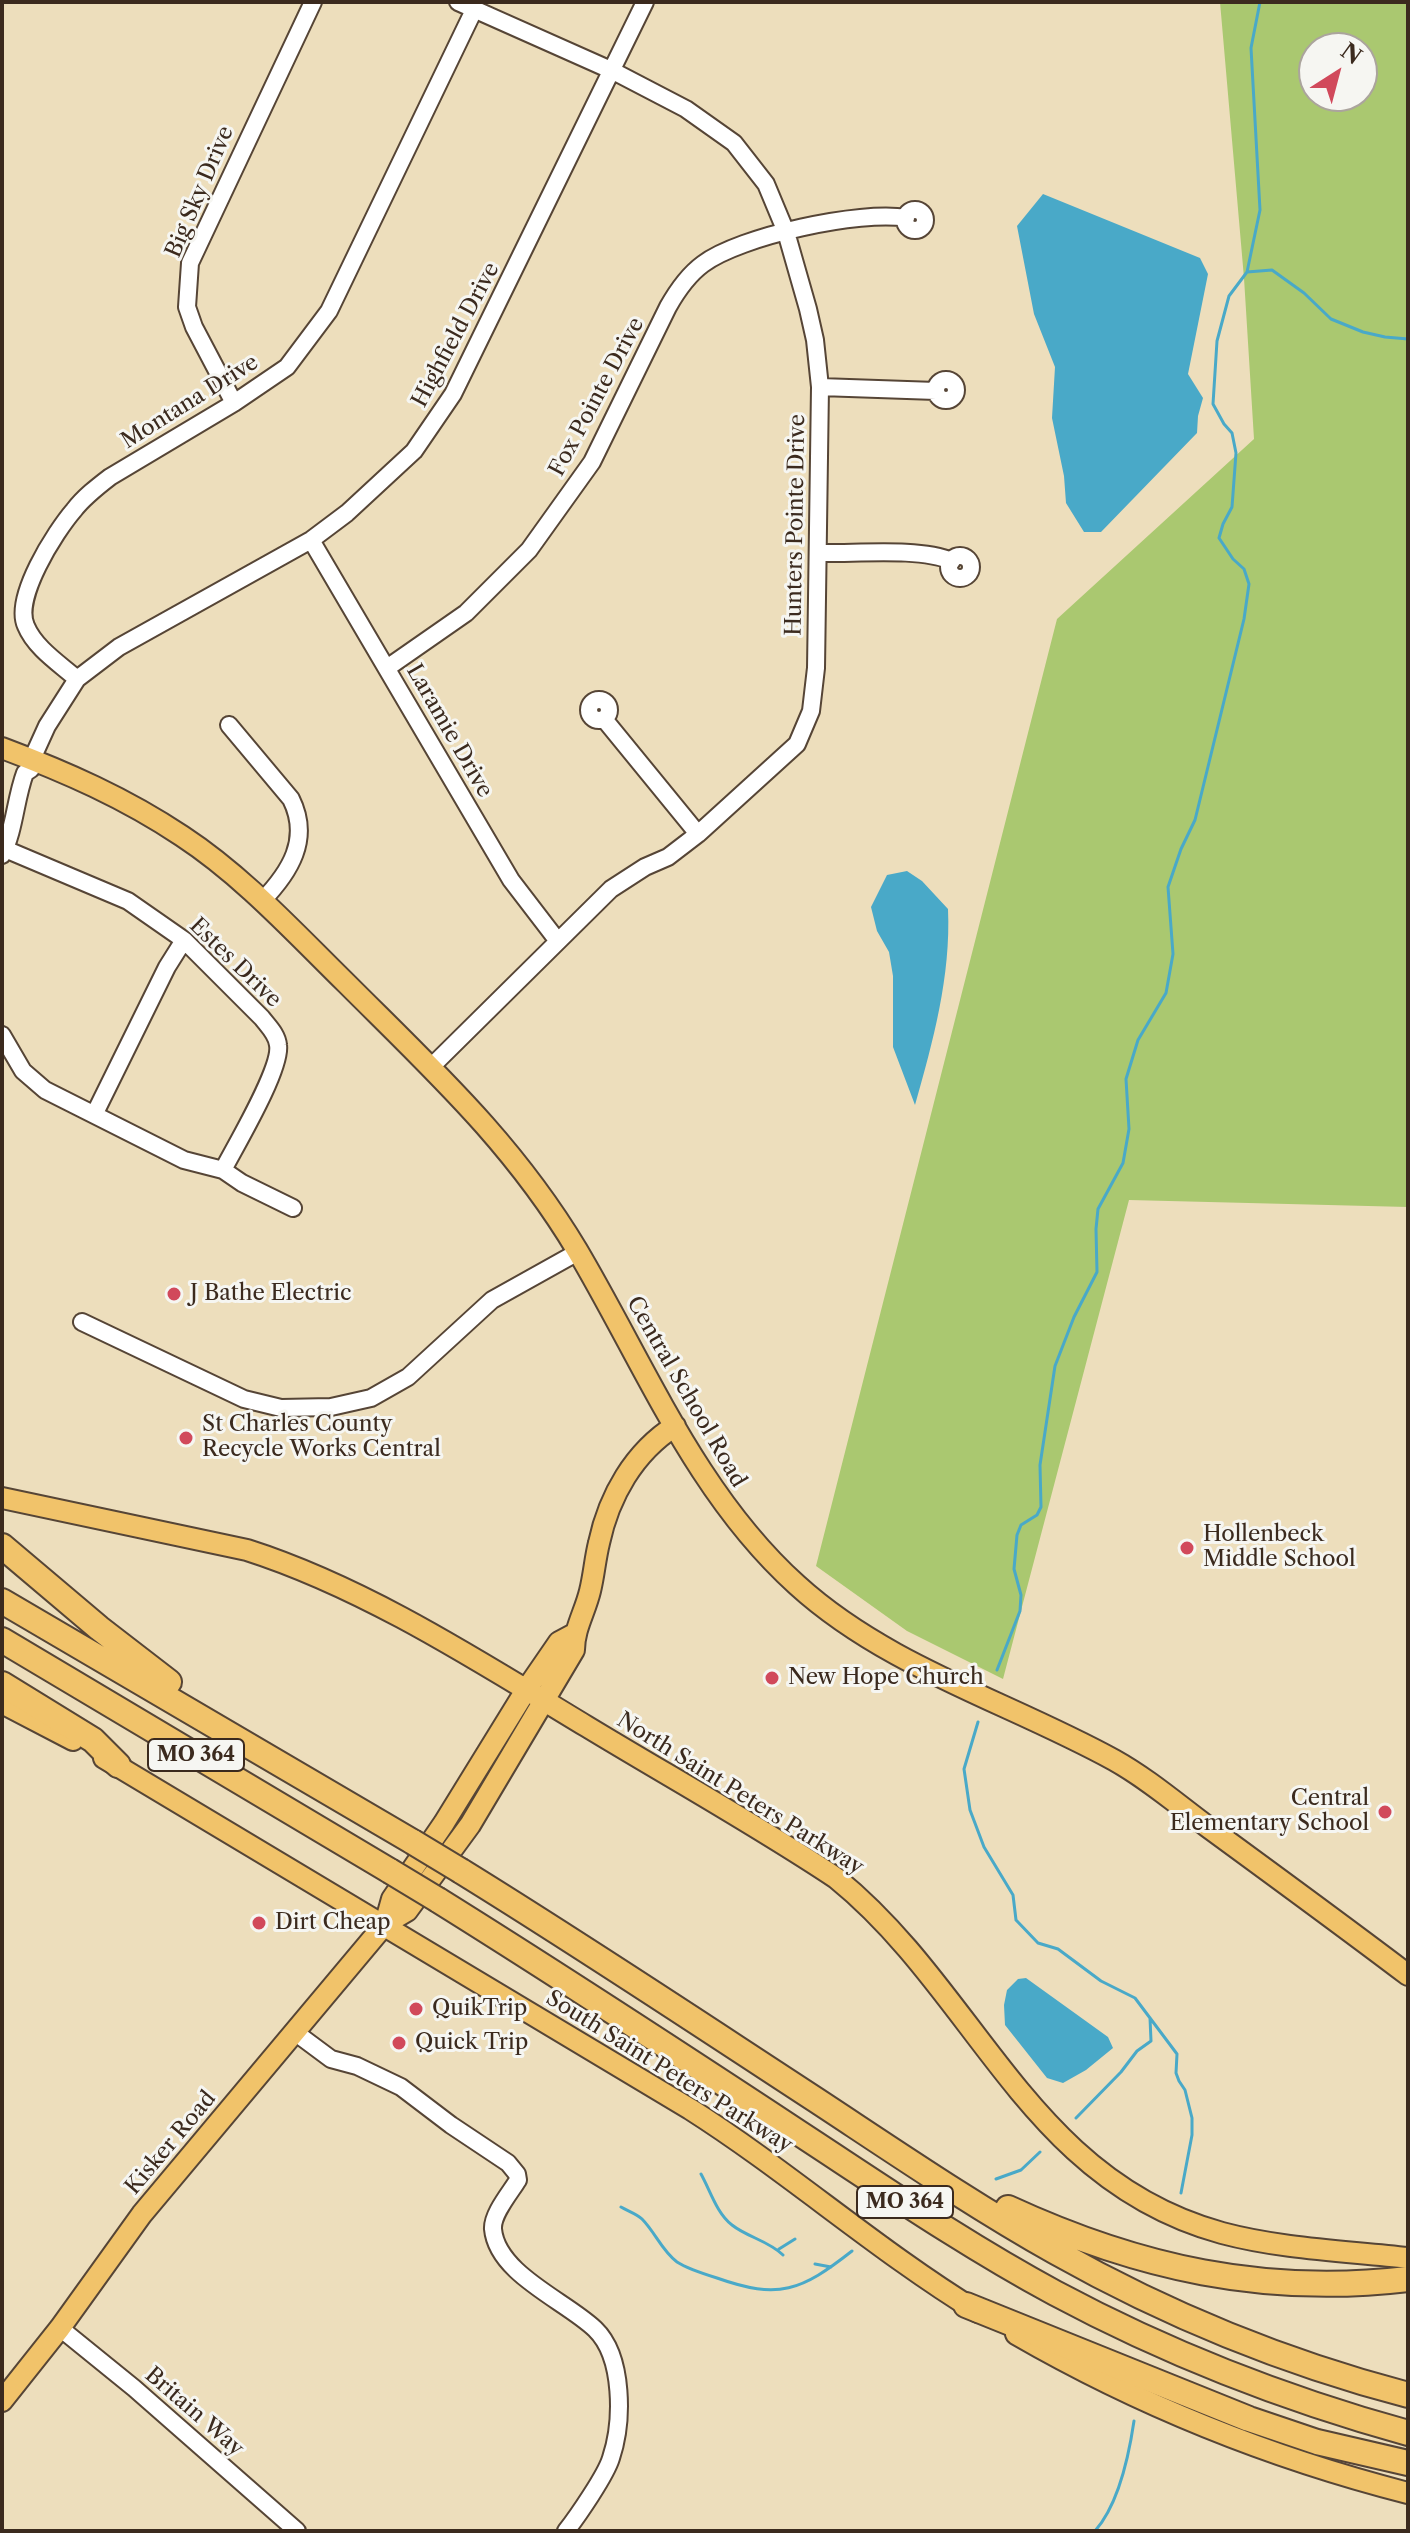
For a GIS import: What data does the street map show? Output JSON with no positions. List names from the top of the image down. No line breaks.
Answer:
{"streets":{"highway":["MO 364"],"main road":["Central School Road","North Saint Peters Parkway","South Saint Peters Parkway","Kisker Road"],"street":["Big Sky Drive","Highfield Drive","Fox Pointe Drive","Montana Drive","Hunters Pointe Drive","Laramie Drive","Estes Drive","Britain Way"]},"crossings":[["Big Sky Drive","Montana Drive"],["Highfield Drive","Montana Drive"],["Highfield Drive","Hunters Pointe Drive"],["Highfield Drive","Laramie Drive"],["Highfield Drive","Estes Drive"],["Highfield Drive","Central School Road"],["Fox Pointe Drive","Hunters Pointe Drive"],["Fox Pointe Drive","Laramie Drive"],["Montana Drive","Hunters Pointe Drive"],["Hunters Pointe Drive","Laramie Drive"],["Hunters Pointe Drive","Central School Road"],["Estes Drive","Central School Road"],["Central School Road","Kisker Road"],["North Saint Peters Parkway","Kisker Road"],["South Saint Peters Parkway","Kisker Road"],["Kisker Road","Britain Way"]],"places":["J Bathe Electric","St Charles County Recycle Works Central","Hollenbeck Middle School","New Hope Church","Central Elementary School","Dirt Cheap","QuikTrip","Quick Trip"],"north":"top right"}
